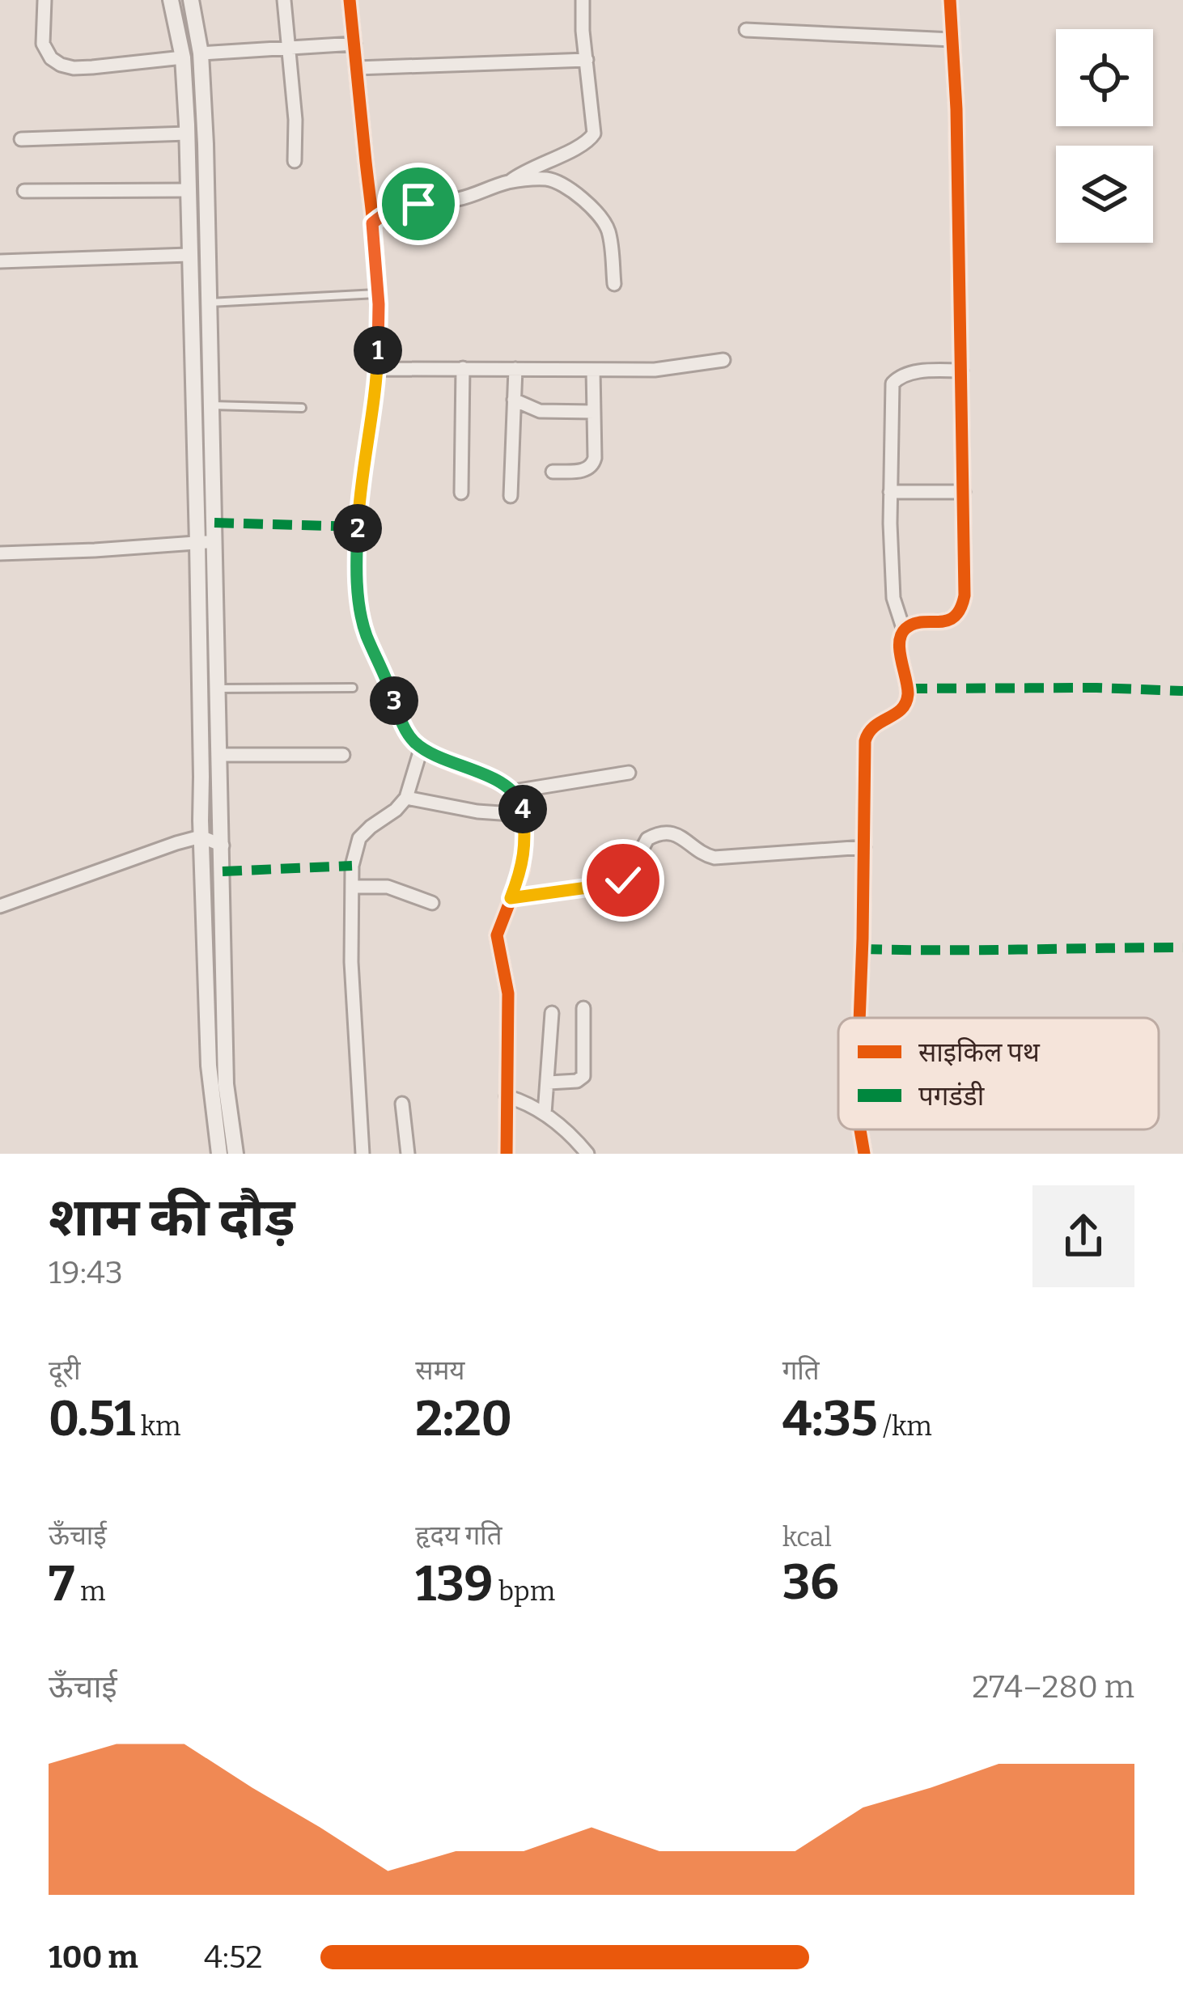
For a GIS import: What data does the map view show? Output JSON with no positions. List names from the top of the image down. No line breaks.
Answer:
{"legend":["साइकिल पथ","पगडंडी"],"page":{"pins":["1","2","3","4"],"heading":["शाम की दौड़","19:43"],"stats":[["दूरी","0.51 km"],["समय","2:20"],["गति","4:35 /km"],["ऊँचाई","7 m"],["हृदय गति","139 bpm"],["kcal","36"]],"chart":["ऊँचाई","274–280 m"],"list":[{"name":"100 m","note":"4:52"}]}}
